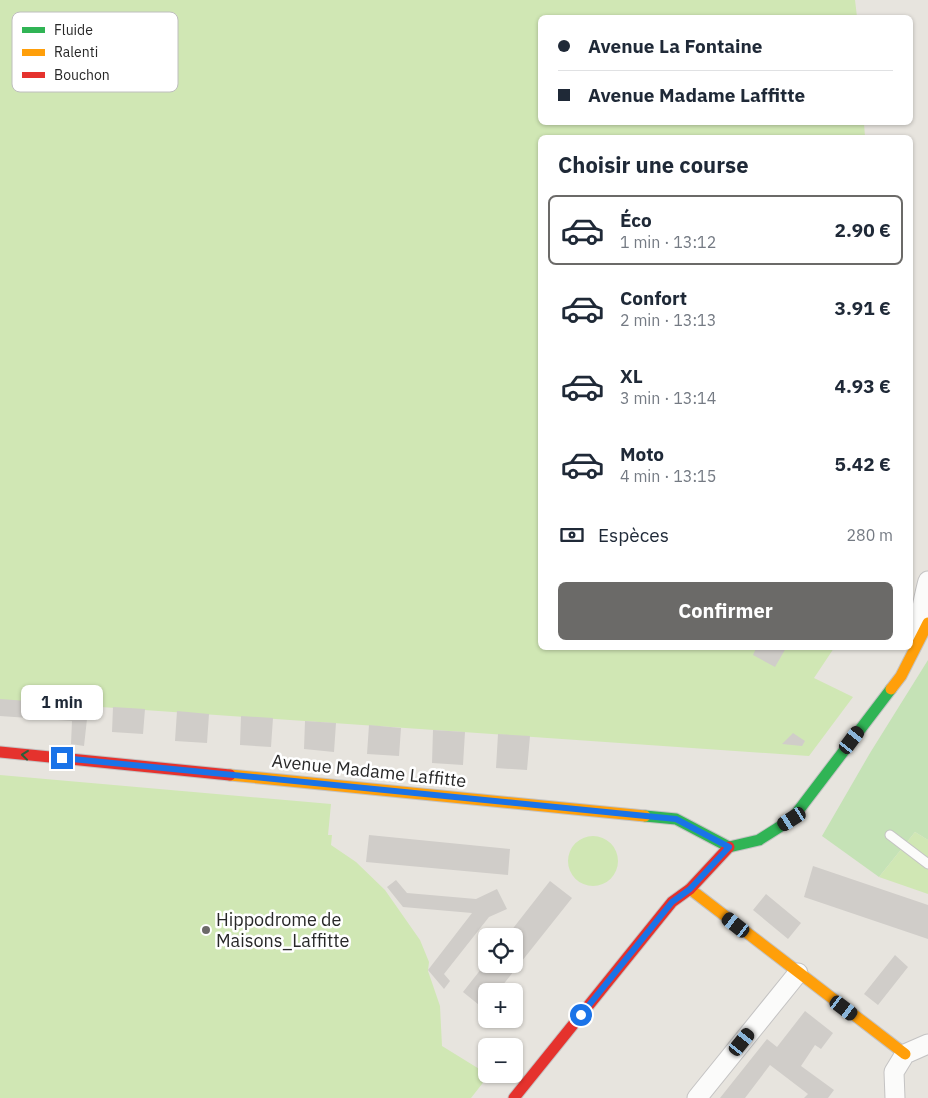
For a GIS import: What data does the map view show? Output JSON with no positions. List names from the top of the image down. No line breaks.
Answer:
{"streets":{"street":["Avenue Madame Laffitte"]},"one_way":["Avenue Madame Laffitte"],"places":["Hippodrome de Maisons_Laffitte"],"legend":["Fluide","Ralenti","Bouchon"],"page":{"banner":["Avenue La Fontaine","Avenue Madame Laffitte"],"heading":"Choisir une course","list":[{"name":"Éco","note":"1 min · 13:12","value":"2.90 €"},{"name":"Confort","note":"2 min · 13:13","value":"3.91 €"},{"name":"XL","note":"3 min · 13:14","value":"4.93 €"},{"name":"Moto","note":"4 min · 13:15","value":"5.42 €"}],"pay":["Espèces","280 m"],"buttons":"Confirmer","bubble":"1 min","map_buttons":["+","−"]}}
